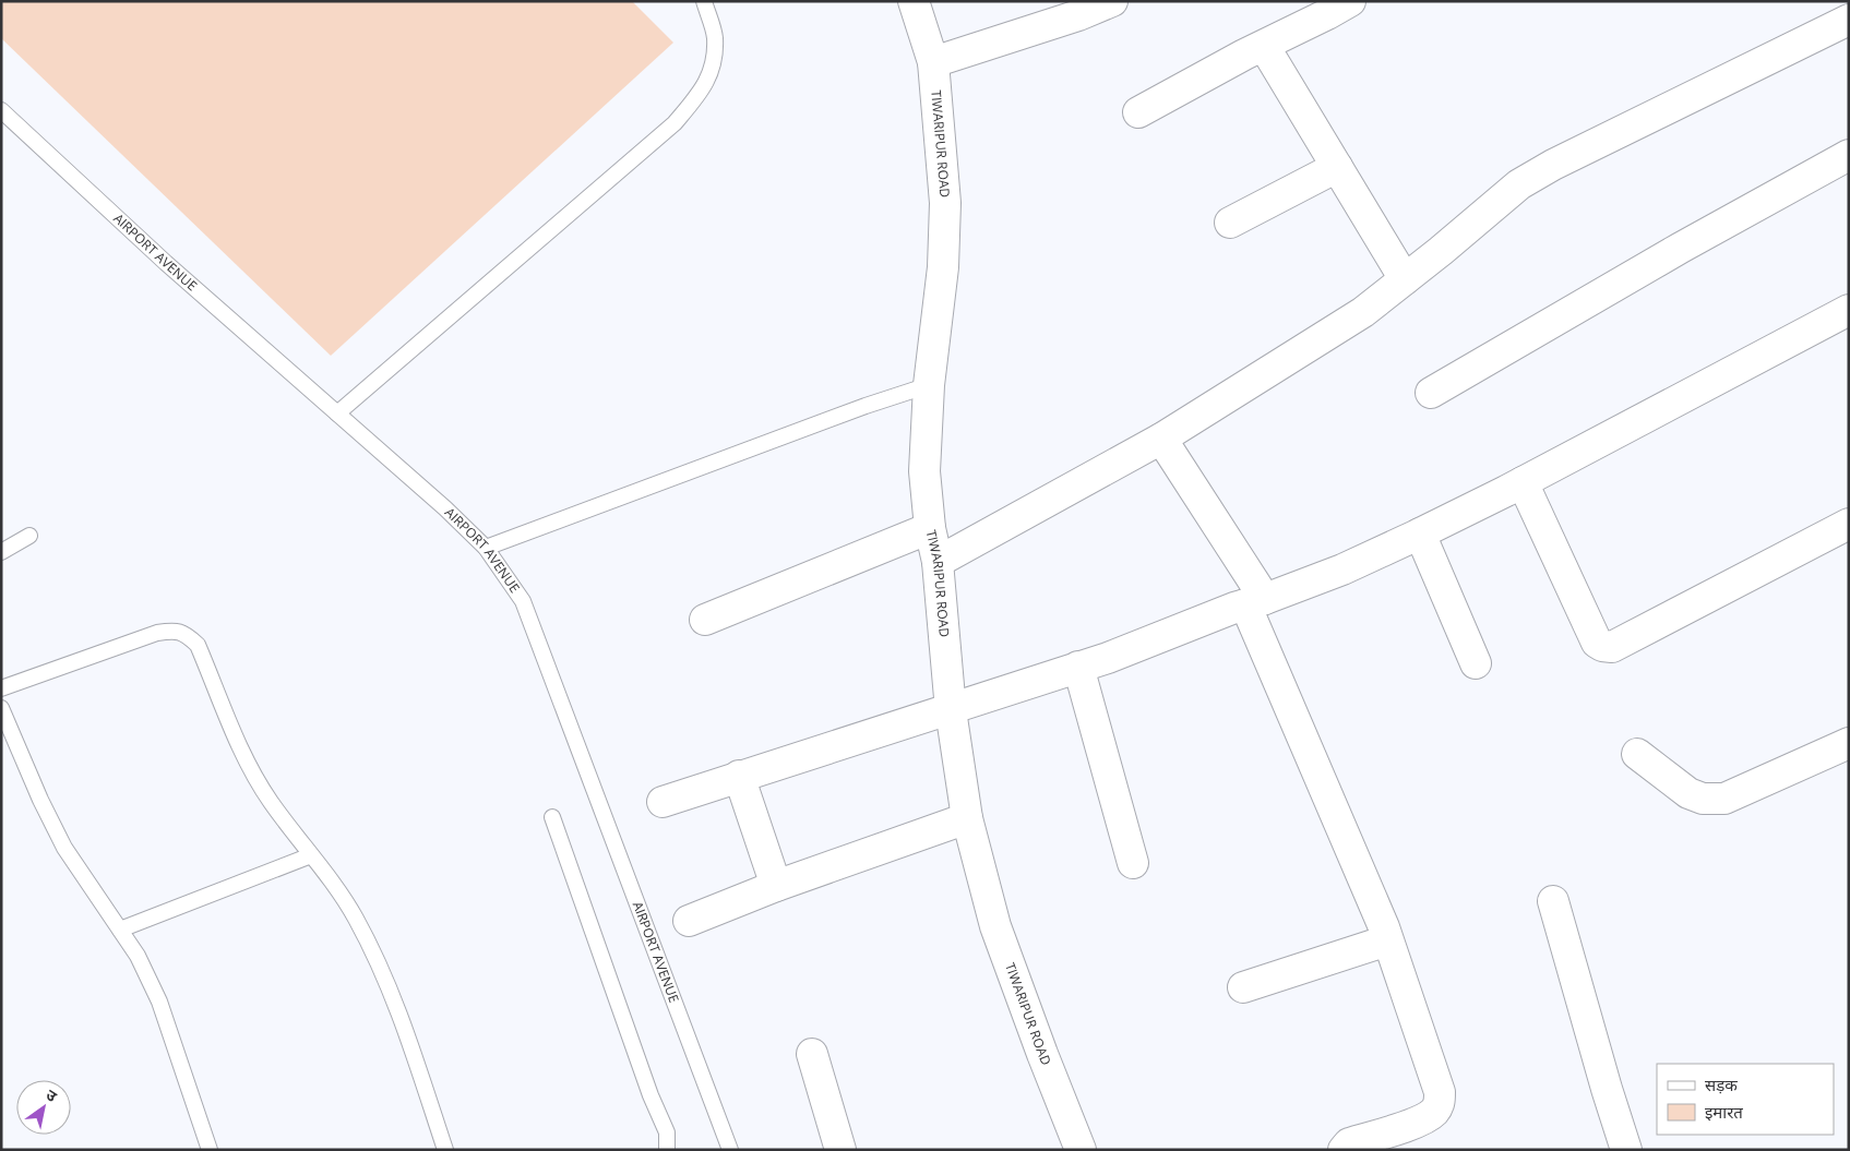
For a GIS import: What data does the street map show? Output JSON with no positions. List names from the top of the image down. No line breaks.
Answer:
{"streets":{"street":["TIWARIPUR ROAD"],"lane":["AIRPORT AVENUE"]},"legend":["सड़क","इमारत"],"north":"top right"}
